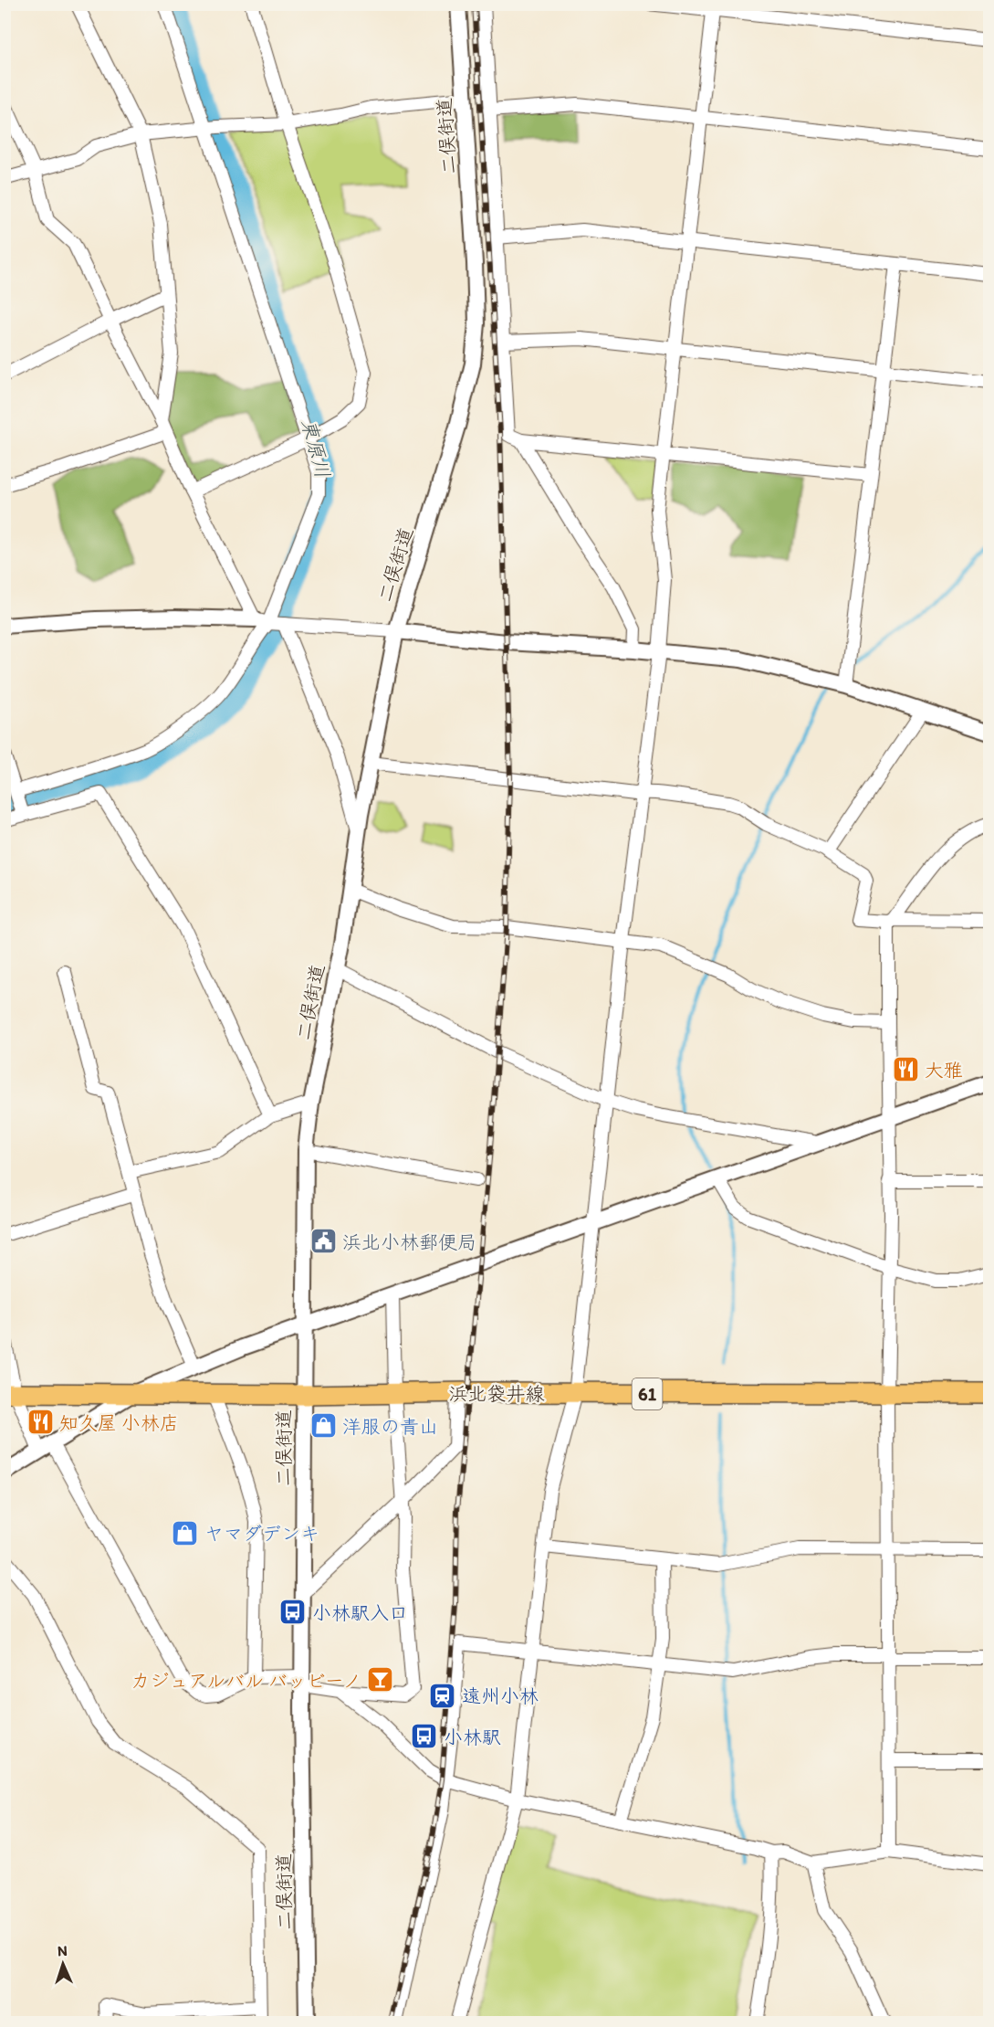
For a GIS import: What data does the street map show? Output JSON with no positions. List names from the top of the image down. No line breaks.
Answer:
{"streets":{"main road":["浜北袋井線","61"],"street":["二俣街道"]},"crossings":[["二俣街道","浜北袋井線"]],"water":["東原川"],"places":{"restaurant":["大雅","知久屋 小林店"],"public building":["浜北小林郵便局"],"shop":["洋服の青山","ヤマダデンキ"],"bus stop":["小林駅入口","小林駅"],"bar":["カジュアルバル バッビーノ"],"station":["遠州小林"]},"north":"top"}
